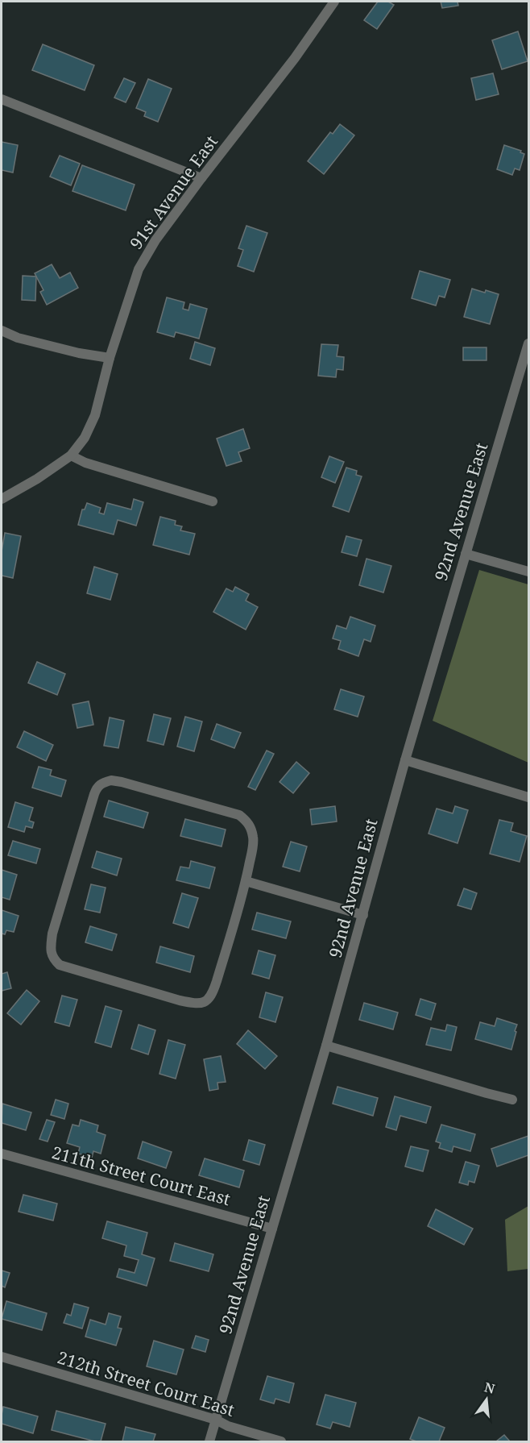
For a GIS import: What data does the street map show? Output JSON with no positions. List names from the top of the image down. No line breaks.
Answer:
{"streets":{"street":["91st Avenue East","92nd Avenue East","211th Street Court East","212th Street Court East"]},"crossings":[["92nd Avenue East","211th Street Court East"],["92nd Avenue East","212th Street Court East"]],"north":"top"}
